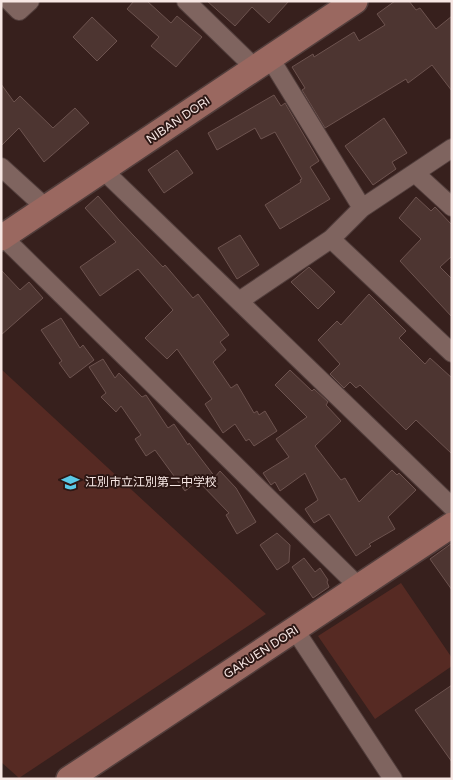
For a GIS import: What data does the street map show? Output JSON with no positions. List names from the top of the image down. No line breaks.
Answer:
{"streets":{"street":["NIBAN DORI","GAKUEN DORI"]},"places":{"school or university":["江別市立江別第二中学校"]}}
